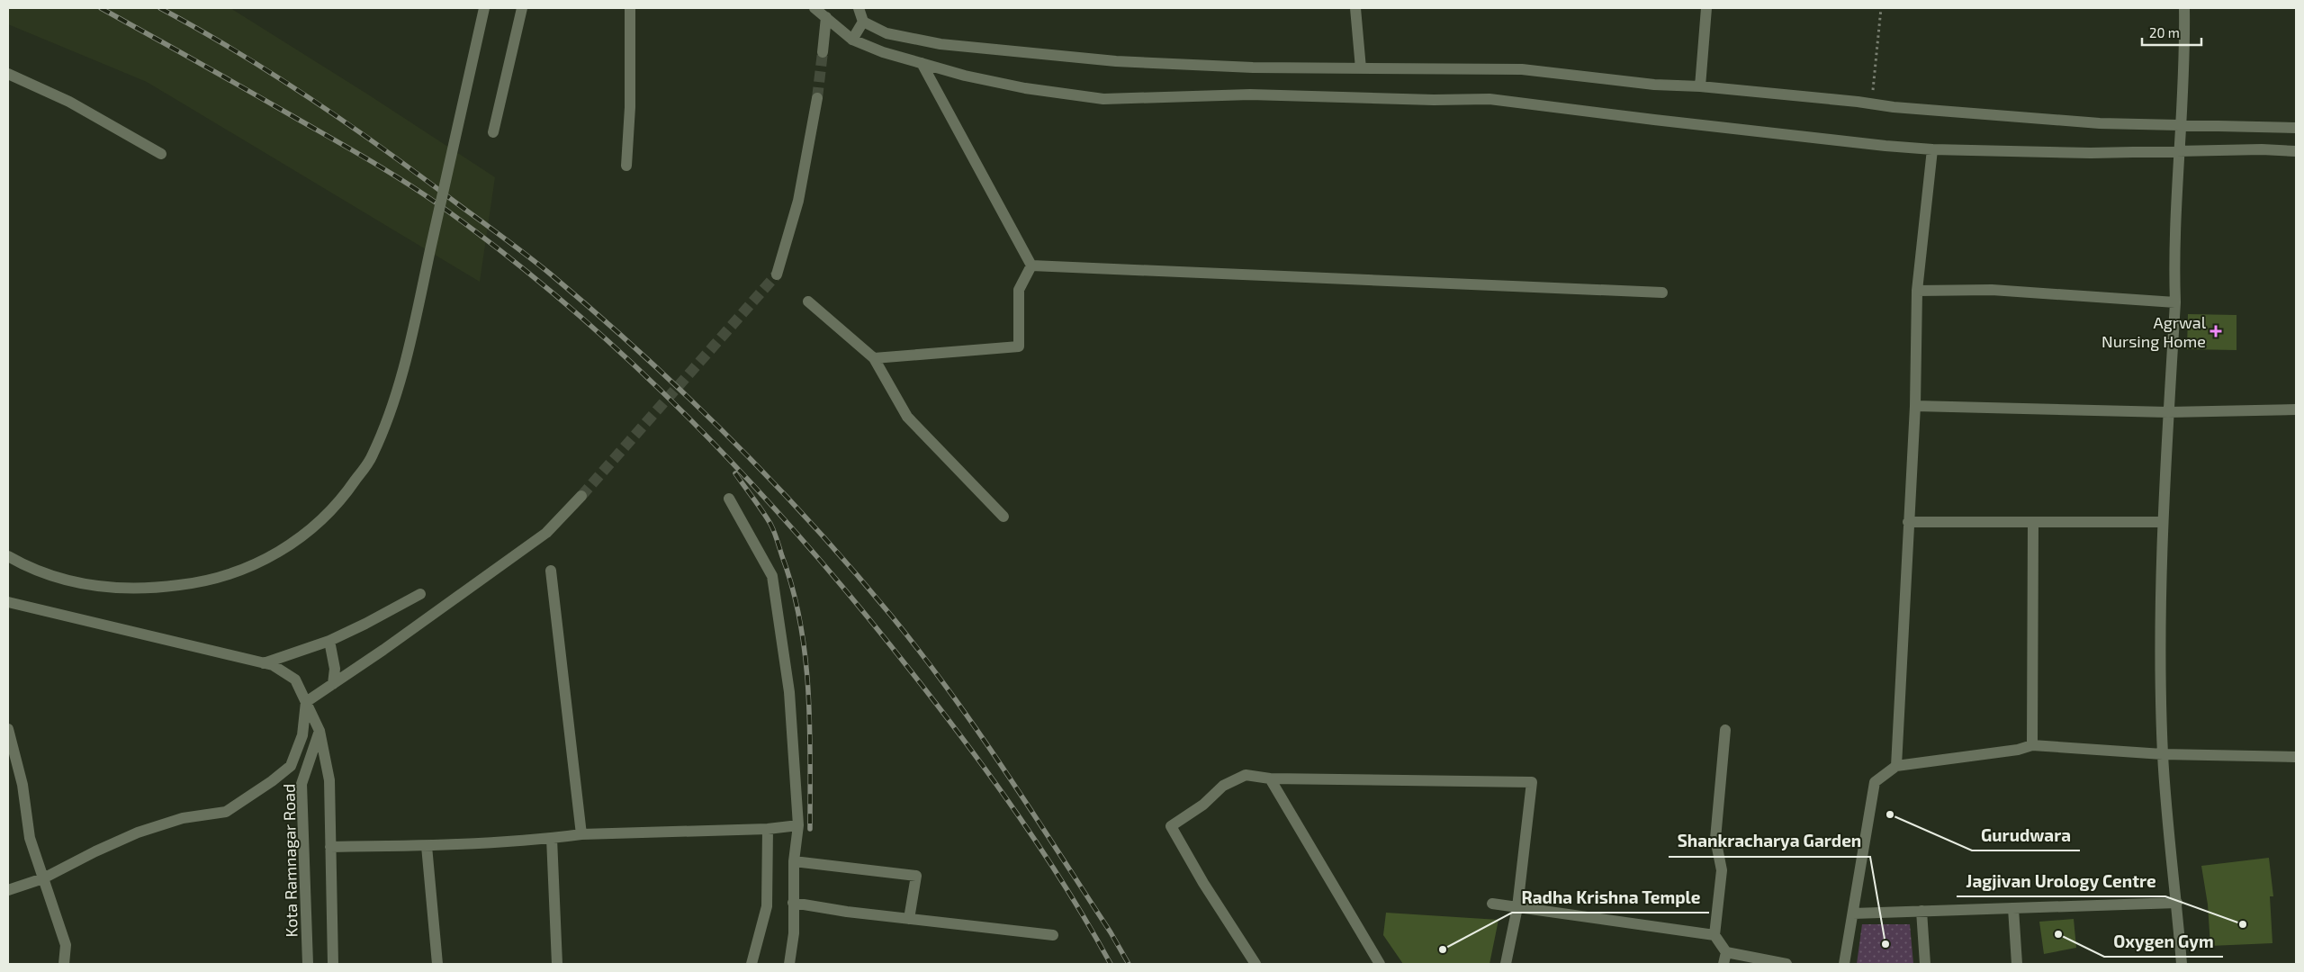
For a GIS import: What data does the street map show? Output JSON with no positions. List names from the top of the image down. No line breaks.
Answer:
{"streets":{"street":["Kota Ramnagar Road"]},"places":{"health":["Agrwal Nursing Home"],"other":["Gurudwara","Jagjivan Urology Centre","Oxygen Gym","Shankracharya Garden","Radha Krishna Temple"]},"scale_bar":"20 m"}
